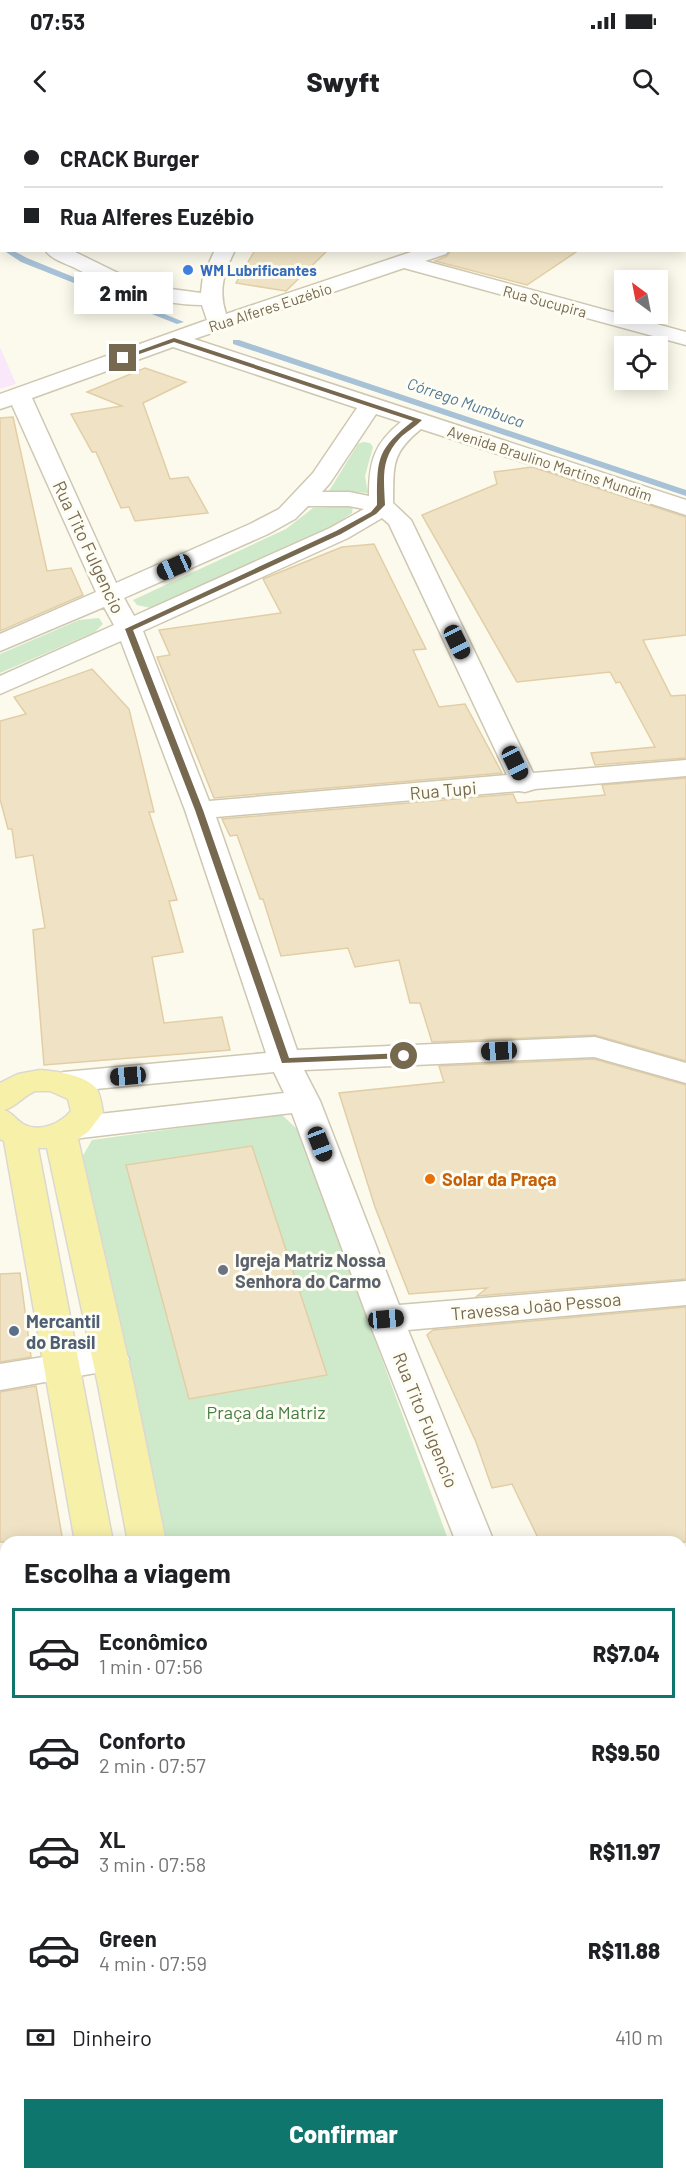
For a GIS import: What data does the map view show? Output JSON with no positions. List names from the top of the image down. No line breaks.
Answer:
{"streets":{"street":["Rua Sucupira","Rua Alferes Euzébio","Avenida Braulino Martins Mundim","Rua Tito Fulgencio","Rua Tupi","Travessa João Pessoa"]},"crossings":[["Rua Sucupira","Rua Alferes Euzébio"],["Rua Alferes Euzébio","Avenida Braulino Martins Mundim"],["Rua Alferes Euzébio","Rua Tito Fulgencio"],["Rua Tito Fulgencio","Rua Tupi"],["Rua Tito Fulgencio","Travessa João Pessoa"]],"water":["Córrego Mumbuca"],"parks":["Praça da Matriz"],"places":["WM Lubrificantes","Solar da Praça","Igreja Matriz Nossa Senhora do Carmo","Mercantil do Brasil"],"north":"top left","page":{"status":"07:53","header":"Swyft","banner":["CRACK Burger","Rua Alferes Euzébio"],"bubble":"2 min","heading":"Escolha a viagem","list":[{"name":"Econômico","note":"1 min · 07:56","value":"R$7.04"},{"name":"Conforto","note":"2 min · 07:57","value":"R$9.50"},{"name":"XL","note":"3 min · 07:58","value":"R$11.97"},{"name":"Green","note":"4 min · 07:59","value":"R$11.88"}],"pay":["Dinheiro","410 m"],"buttons":"Confirmar"}}
